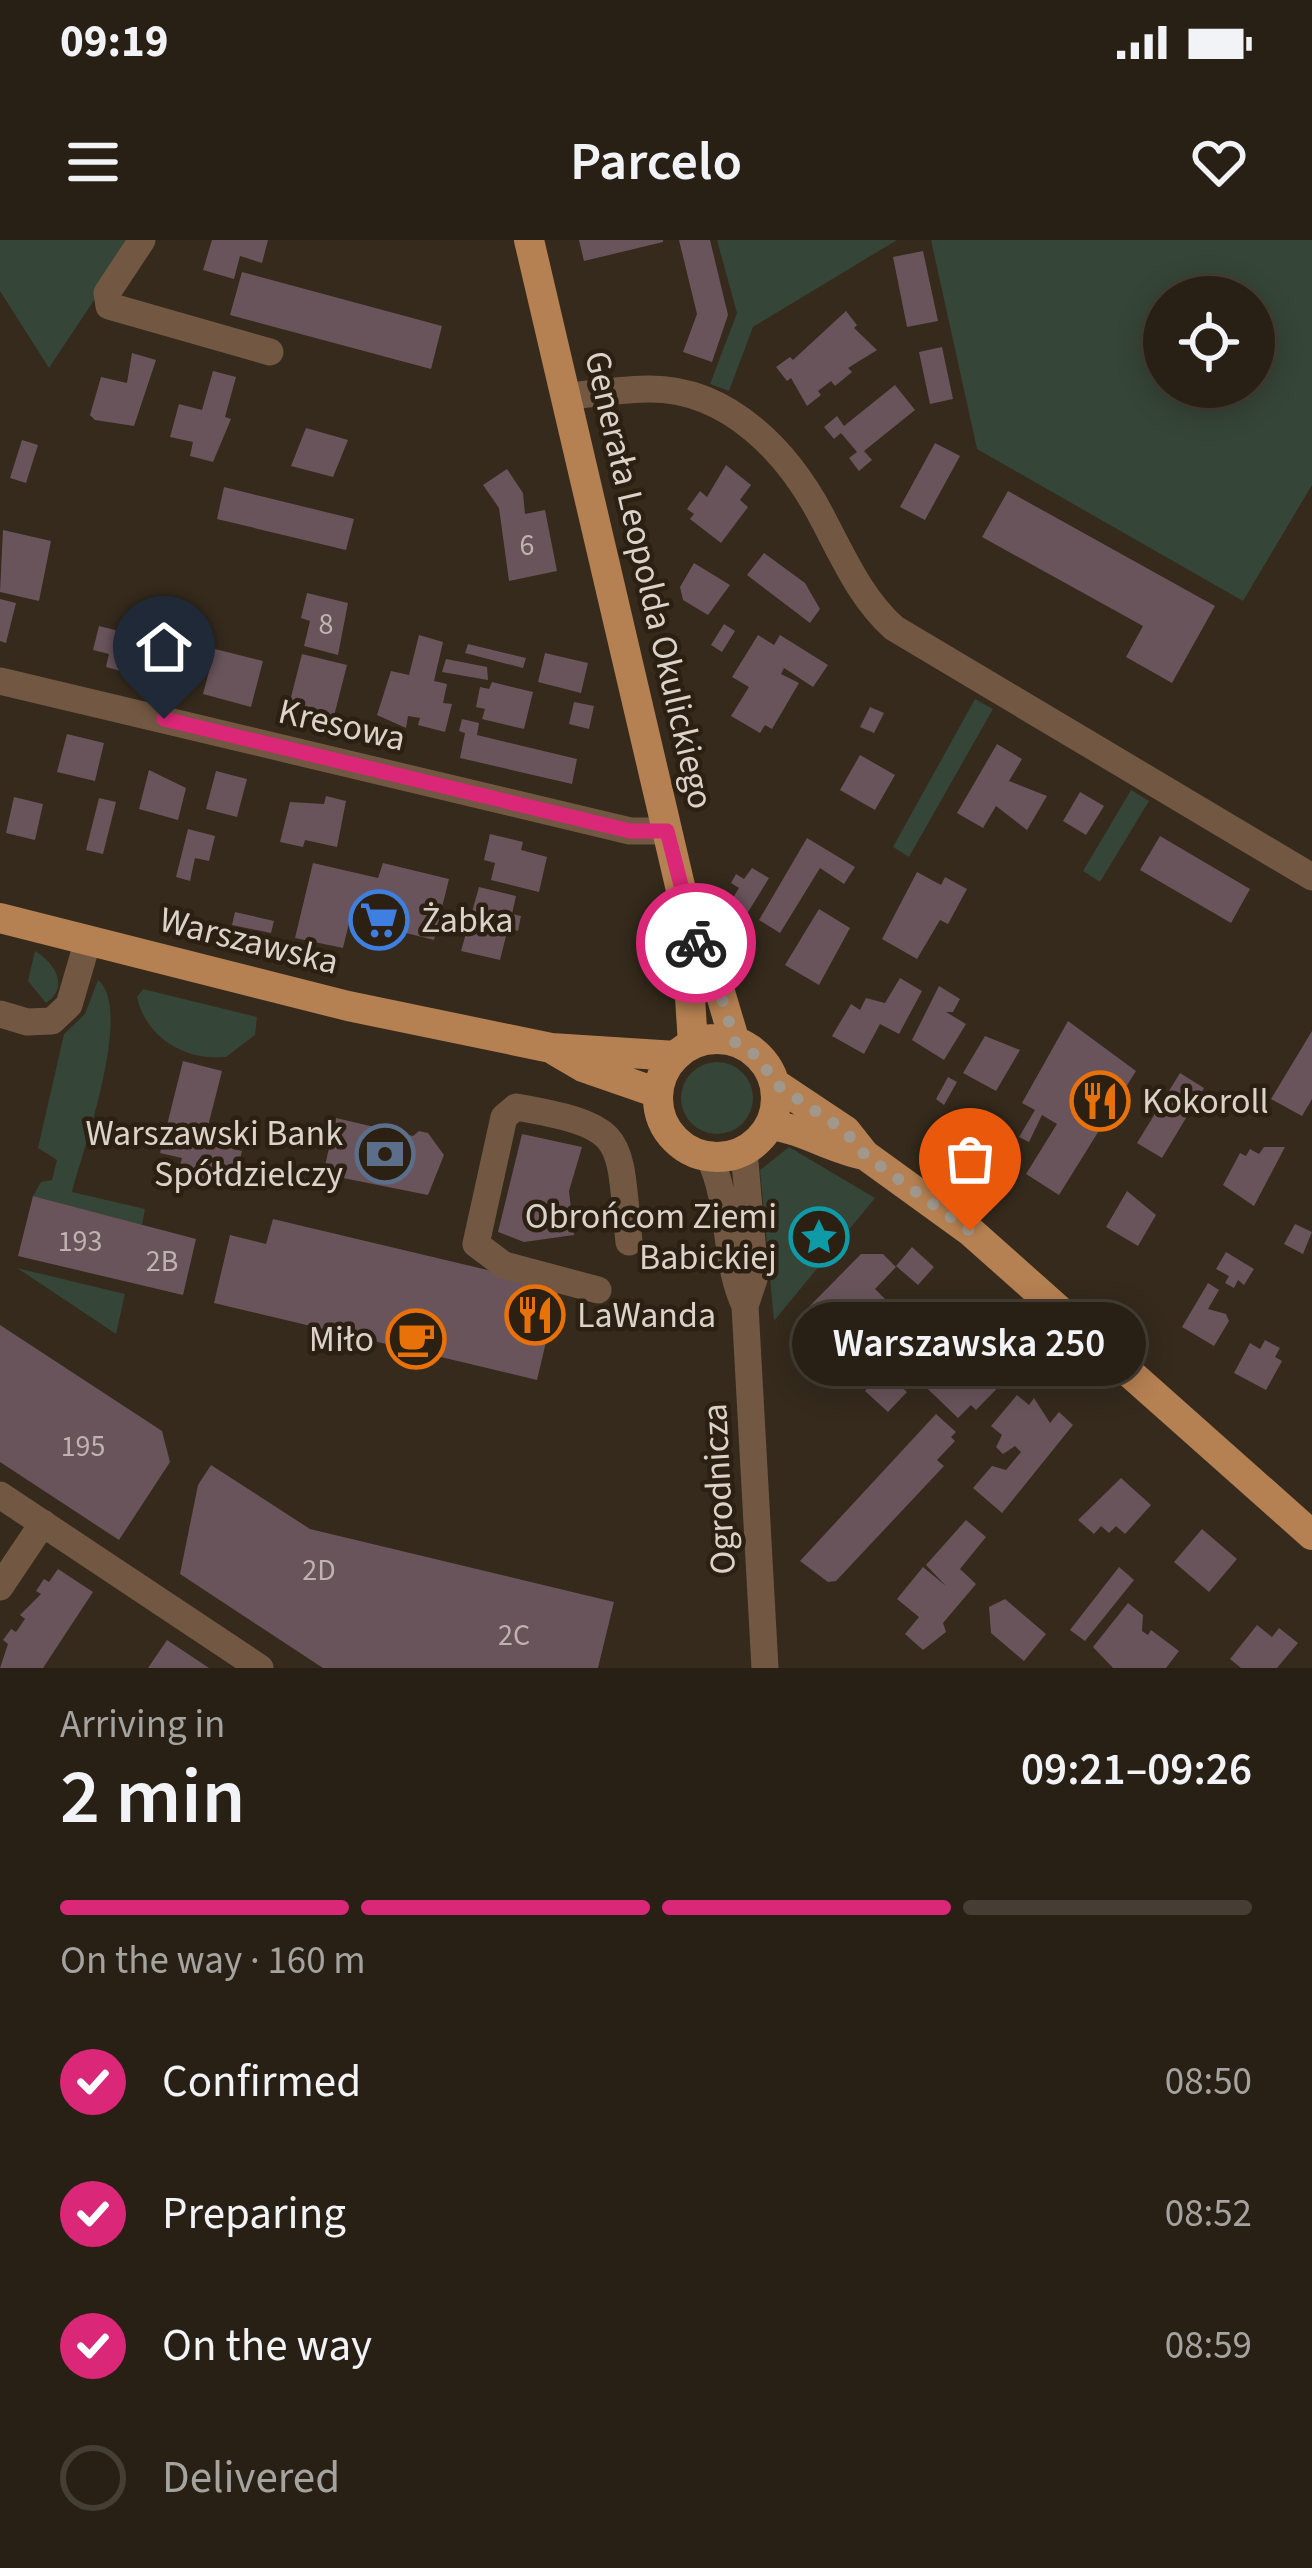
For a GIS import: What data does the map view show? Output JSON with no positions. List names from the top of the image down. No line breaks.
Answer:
{"streets":{"main road":["Generała Leopolda Okulickiego","Warszawska"],"street":["Kresowa","Ogrodnicza"]},"crossings":[["Generała Leopolda Okulickiego","Kresowa"],["Generała Leopolda Okulickiego","Warszawska"],["Generała Leopolda Okulickiego","Ogrodnicza"],["Warszawska","Ogrodnicza"]],"places":{"supermarket":["Żabka"],"restaurant":["Kokoroll","LaWanda"],"bank":["Warszawski Bank Spółdzielczy"],"other":["Warszawska 250"],"place":["Obrońcom Ziemi Babickiej"],"cafe":["Miło"]},"house_numbers":["6","8","193","2B","195","2D","2C"],"page":{"status":"09:19","header":"Parcelo","bubble":"Warszawska 250","heading":["2 min","Arriving in","09:21–09:26"],"bar":"On the way · 160 m","list":[["Confirmed","08:50"],["Preparing","08:52"],["On the way","08:59"],"Delivered"]}}
